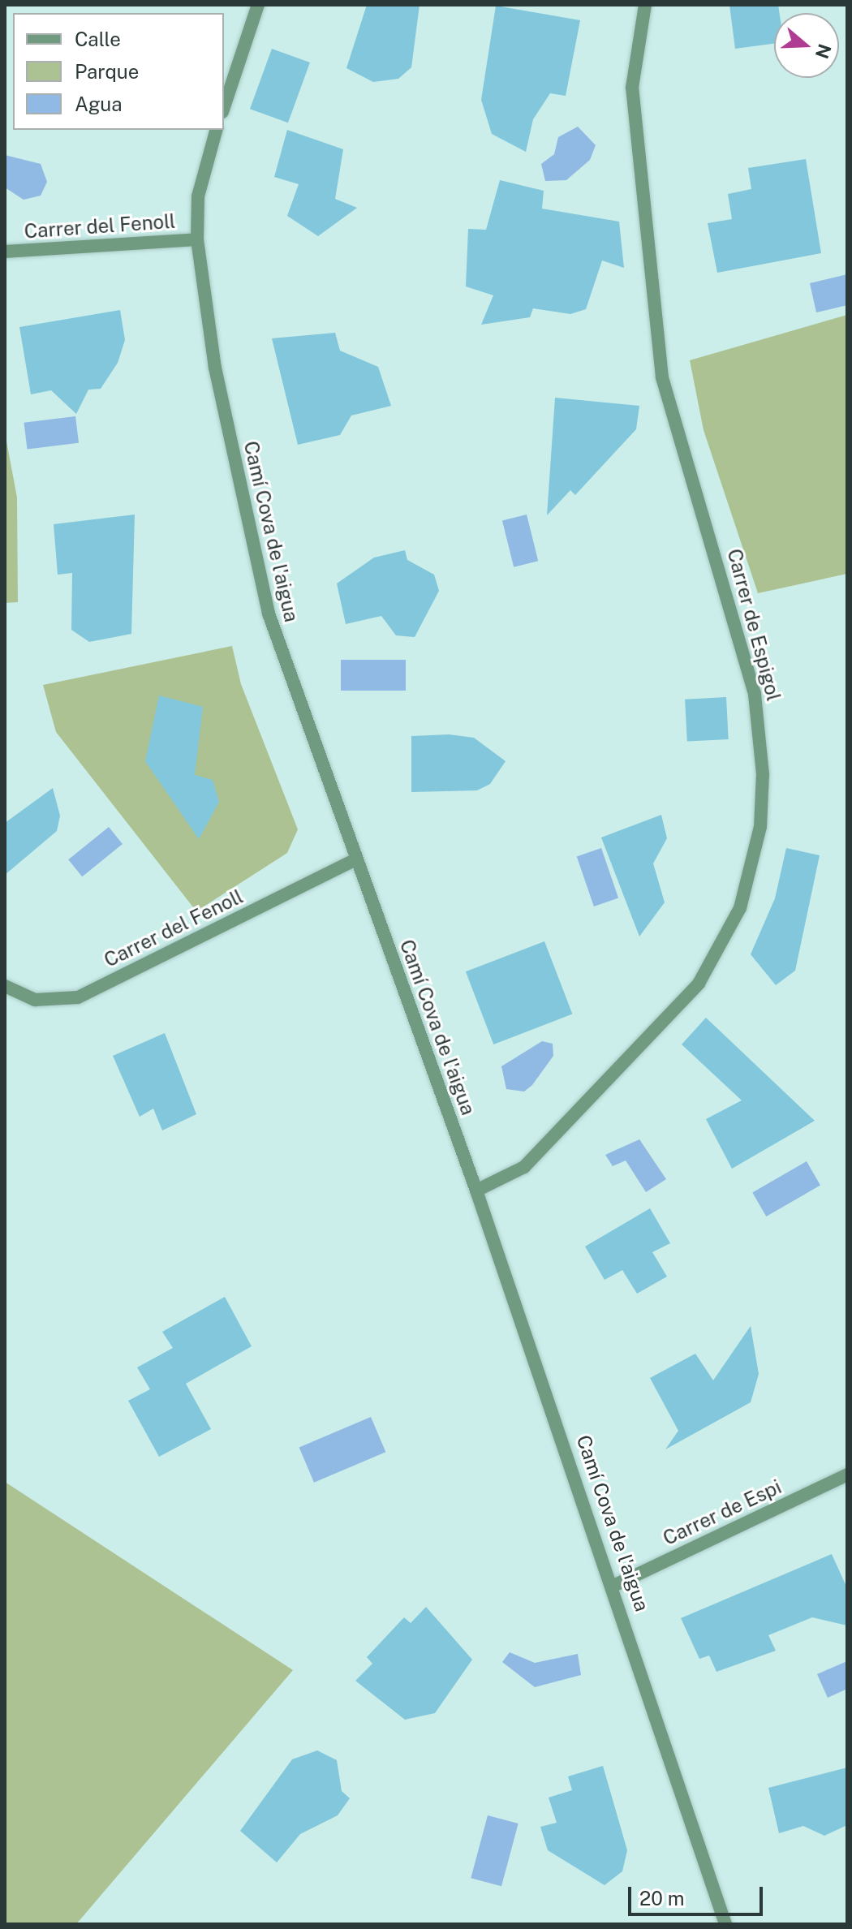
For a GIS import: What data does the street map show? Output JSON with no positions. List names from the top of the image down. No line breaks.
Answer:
{"streets":{"street":["Carrer del Fenoll","Camí Cova de l'aigua","Carrer de Espigol","Carrer de Espi"]},"crossings":[["Carrer del Fenoll","Camí Cova de l'aigua"],["Camí Cova de l'aigua","Carrer de Espigol"],["Camí Cova de l'aigua","Carrer de Espi"]],"legend":["Calle","Parque","Agua"],"scale_bar":"20 m","north":"right"}
